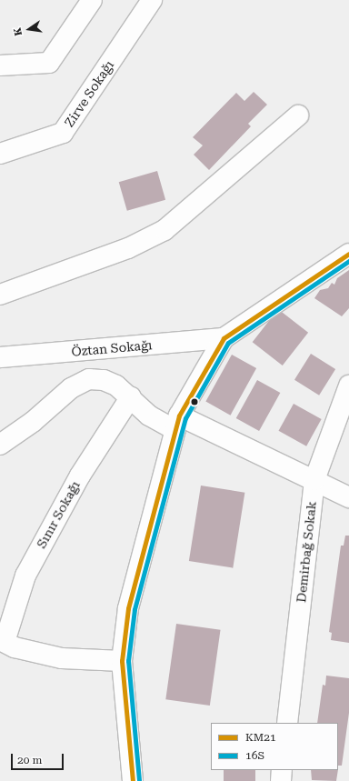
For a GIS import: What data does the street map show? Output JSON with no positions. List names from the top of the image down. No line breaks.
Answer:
{"streets":{"street":["Zirve Sokağı","Öztan Sokağı","Sınır Sokağı","Demirbağ Sokak"]},"lines":["transit line KM21","transit line 16S"],"legend":["KM21","16S"],"scale_bar":"20 m","north":"left"}
